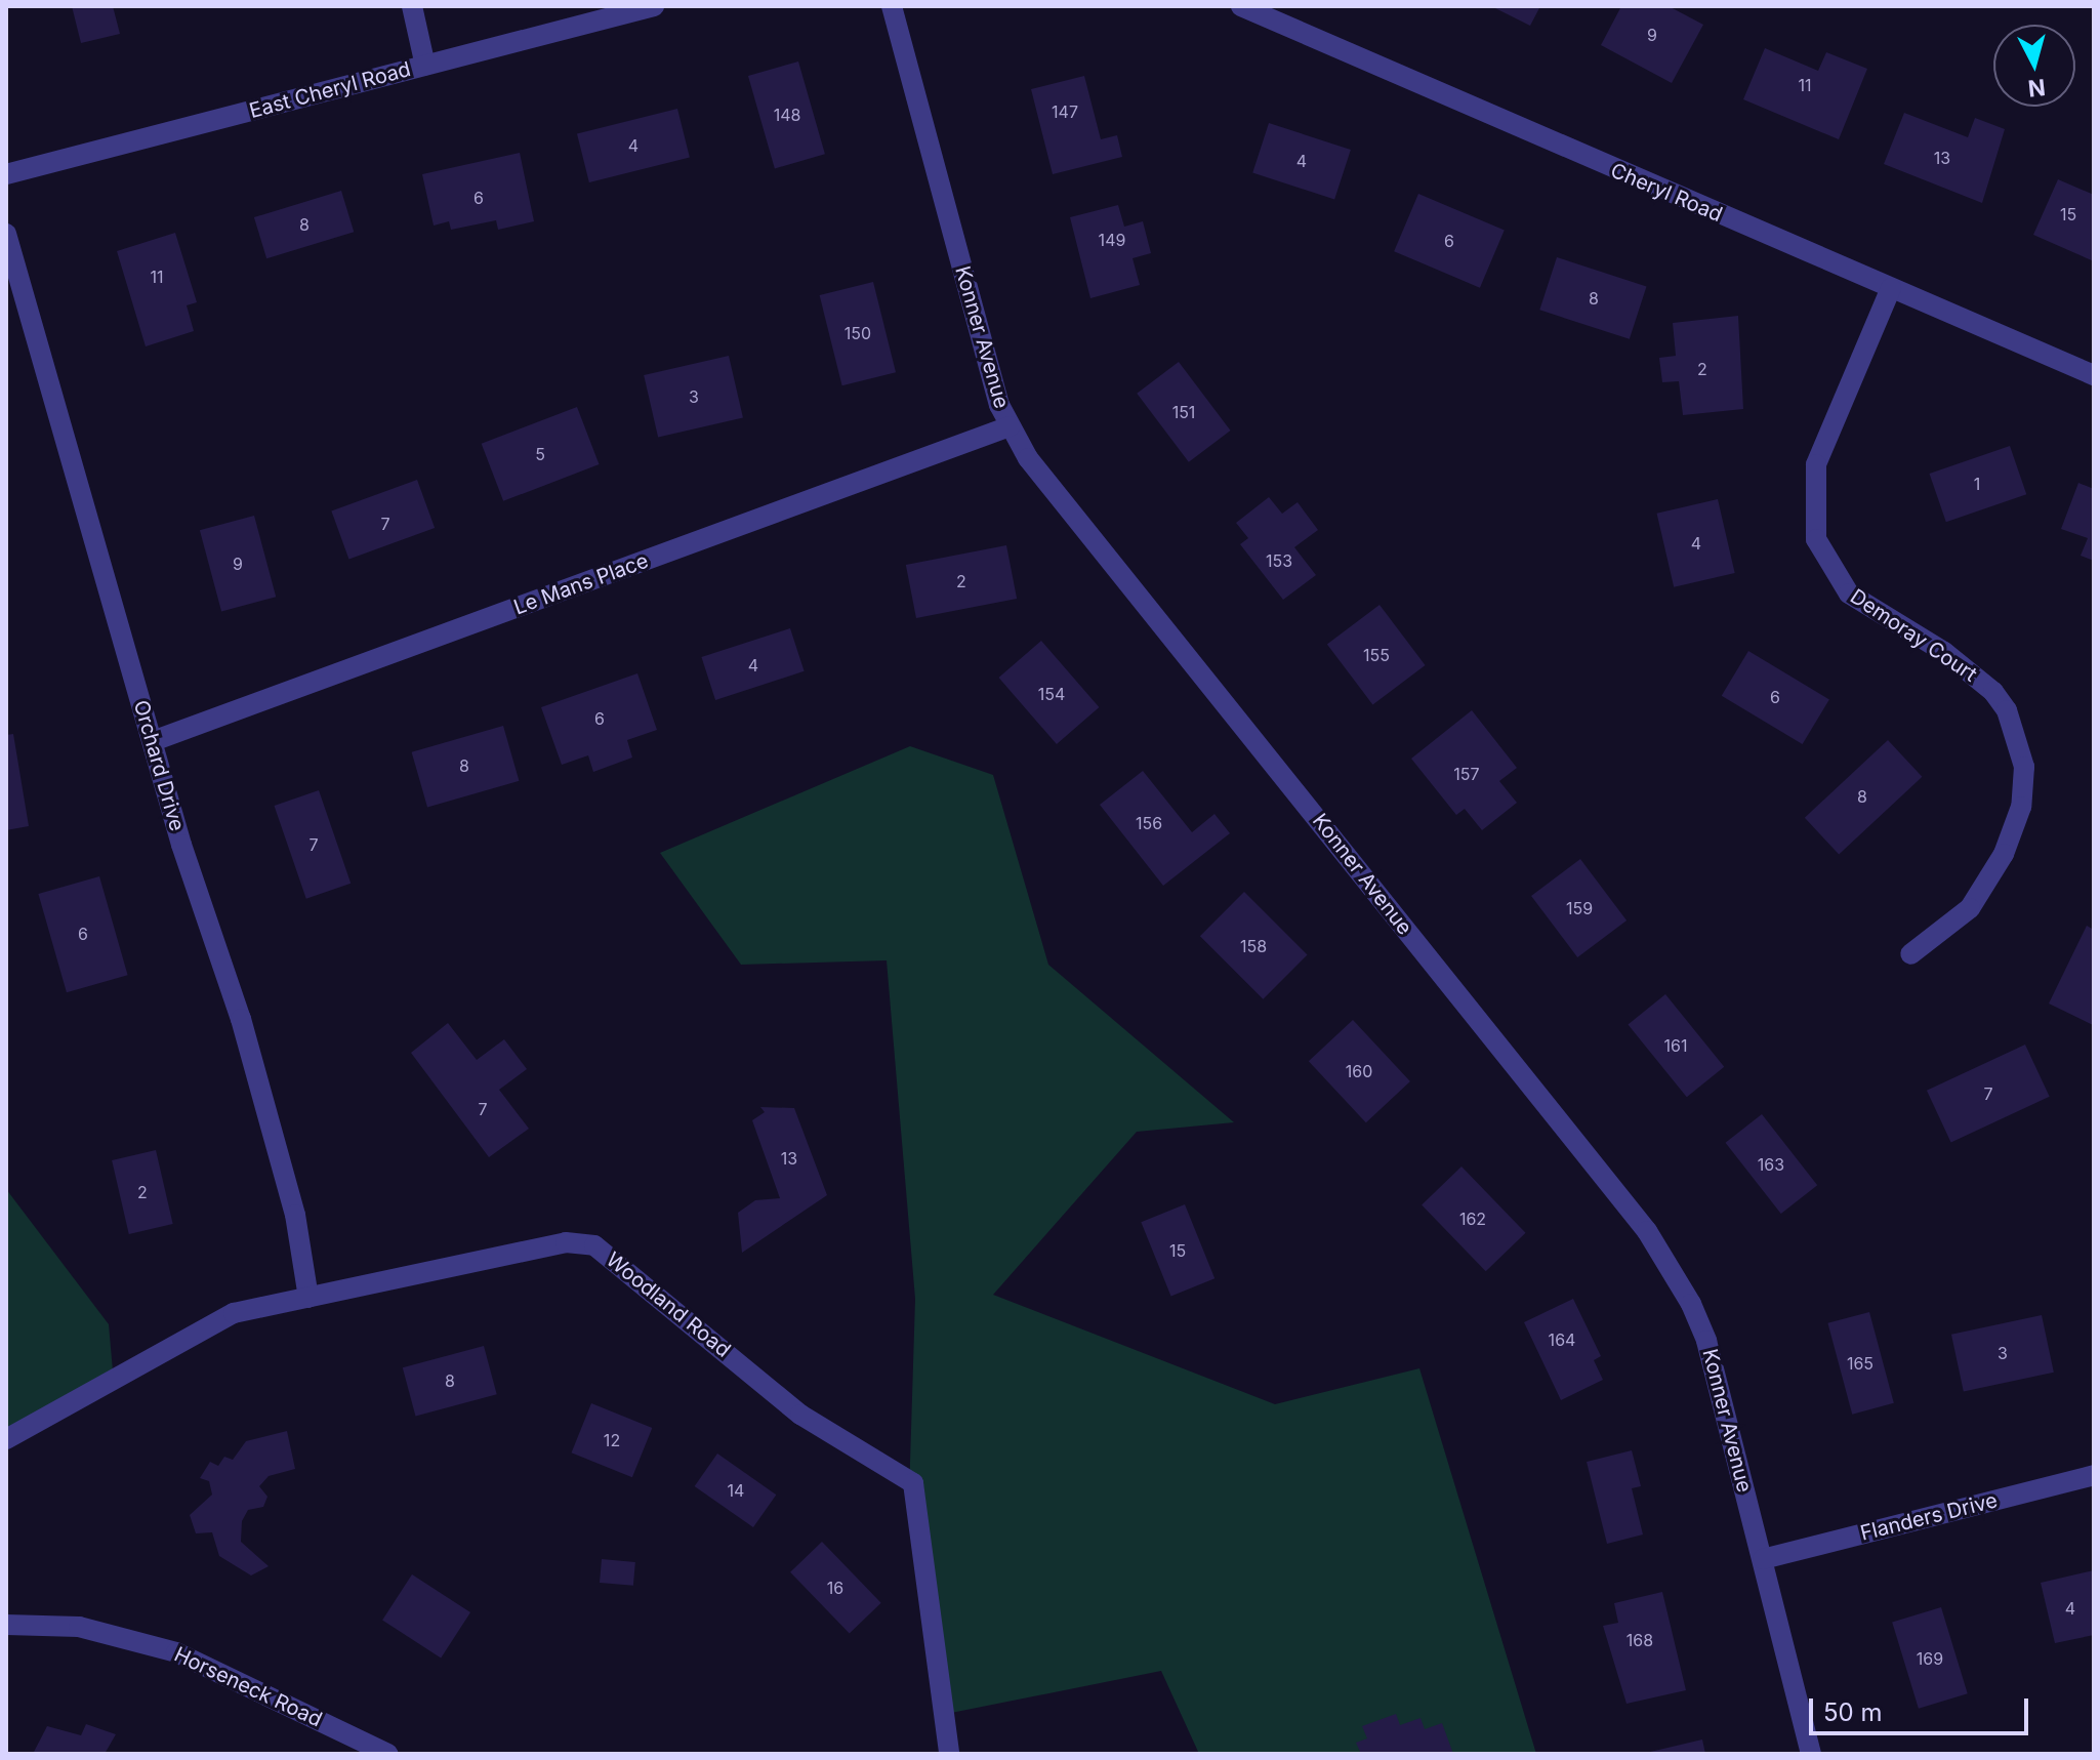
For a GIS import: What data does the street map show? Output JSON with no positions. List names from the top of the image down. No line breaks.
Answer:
{"streets":{"street":["East Cheryl Road","Cheryl Road","Konner Avenue","Le Mans Place","Demoray Court","Orchard Drive","Woodland Road","Flanders Drive","Horseneck Road"]},"crossings":[["Cheryl Road","Demoray Court"],["Konner Avenue","Le Mans Place"],["Konner Avenue","Flanders Drive"],["Le Mans Place","Orchard Drive"],["Orchard Drive","Woodland Road"]],"house_numbers":["9","11","147","148","4","13","4","6","15","8","149","6","11","8","150","2","3","151","5","1","7","4","153","9","2","155","4","154","6","6","8","157","8","156","7","159","6","158","161","160","7","7","13","163","2","162","15","164","3","165","8","12","14","16","4","168","169"],"scale_bar":"50 m","north":"bottom"}
